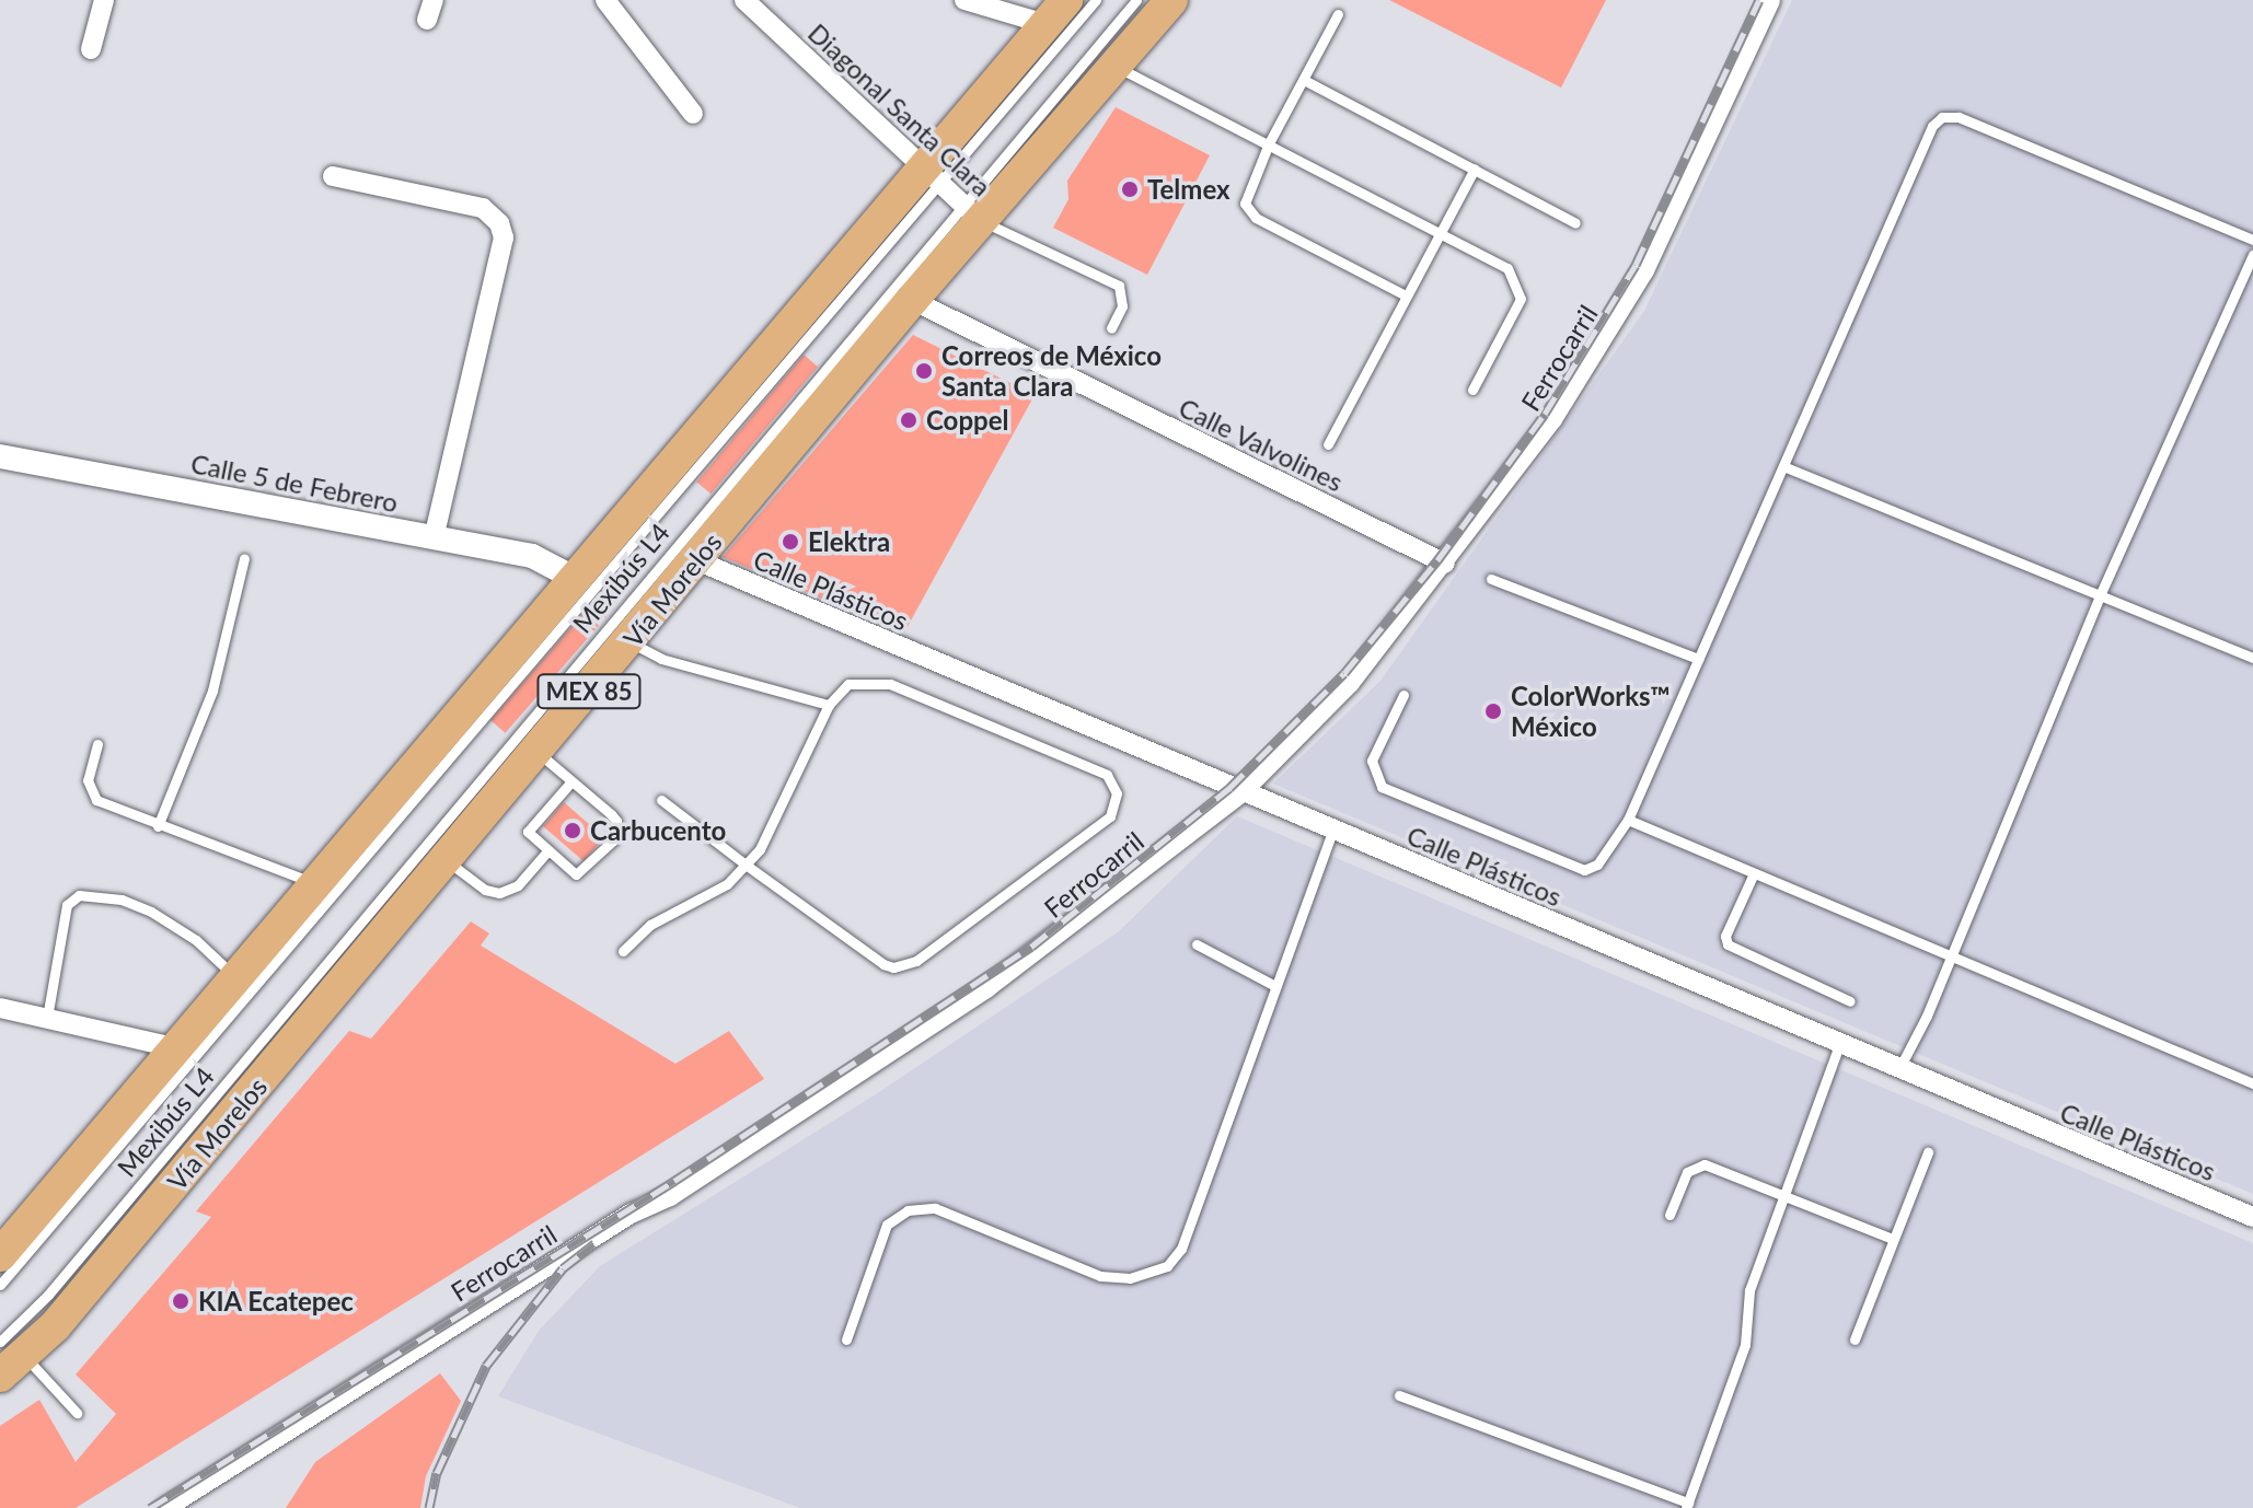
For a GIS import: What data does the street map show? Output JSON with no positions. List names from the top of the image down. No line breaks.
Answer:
{"streets":{"main road":["Vía Morelos","MEX 85"],"street":["Diagonal Santa Clara","Ferrocarril","Calle Valvolines","Calle 5 de Febrero","Calle Plásticos"],"lane":["Mexibús L4"]},"crossings":[["Diagonal Santa Clara","Mexibús L4"],["Diagonal Santa Clara","Vía Morelos"],["Diagonal Santa Clara","MEX 85"],["Ferrocarril","Calle Valvolines"],["Ferrocarril","Calle Plásticos"],["Calle Valvolines","Vía Morelos"],["Calle 5 de Febrero","MEX 85"],["Mexibús L4","Vía Morelos"],["Mexibús L4","MEX 85"],["Vía Morelos","Calle Plásticos"]],"places":["Telmex","Correos de México Santa Clara","Coppel","Elektra","ColorWorks™ México","Carbucento","KIA Ecatepec"]}
